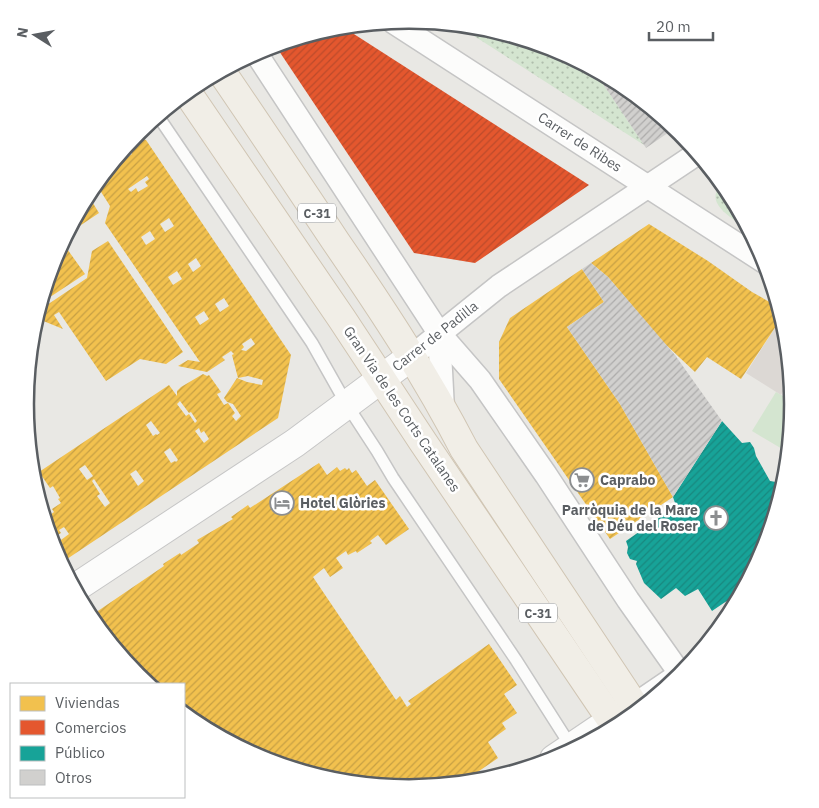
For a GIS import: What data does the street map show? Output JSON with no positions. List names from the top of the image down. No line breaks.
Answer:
{"streets":{"main road":["C-31","Carrer de Padilla","Gran Via de les Corts Catalanes"],"street":["Carrer de Ribes"]},"crossings":[["Carrer de Ribes","Carrer de Padilla"],["Carrer de Padilla","Gran Via de les Corts Catalanes"]],"places":{"supermarket":["Caprabo"],"hotel":["Hotel Glòries"],"church":["Parròquia de la Mare de Déu del Roser"]},"legend":["Viviendas","Comercios","Público","Otros"],"scale_bar":"20 m","north":"left"}
